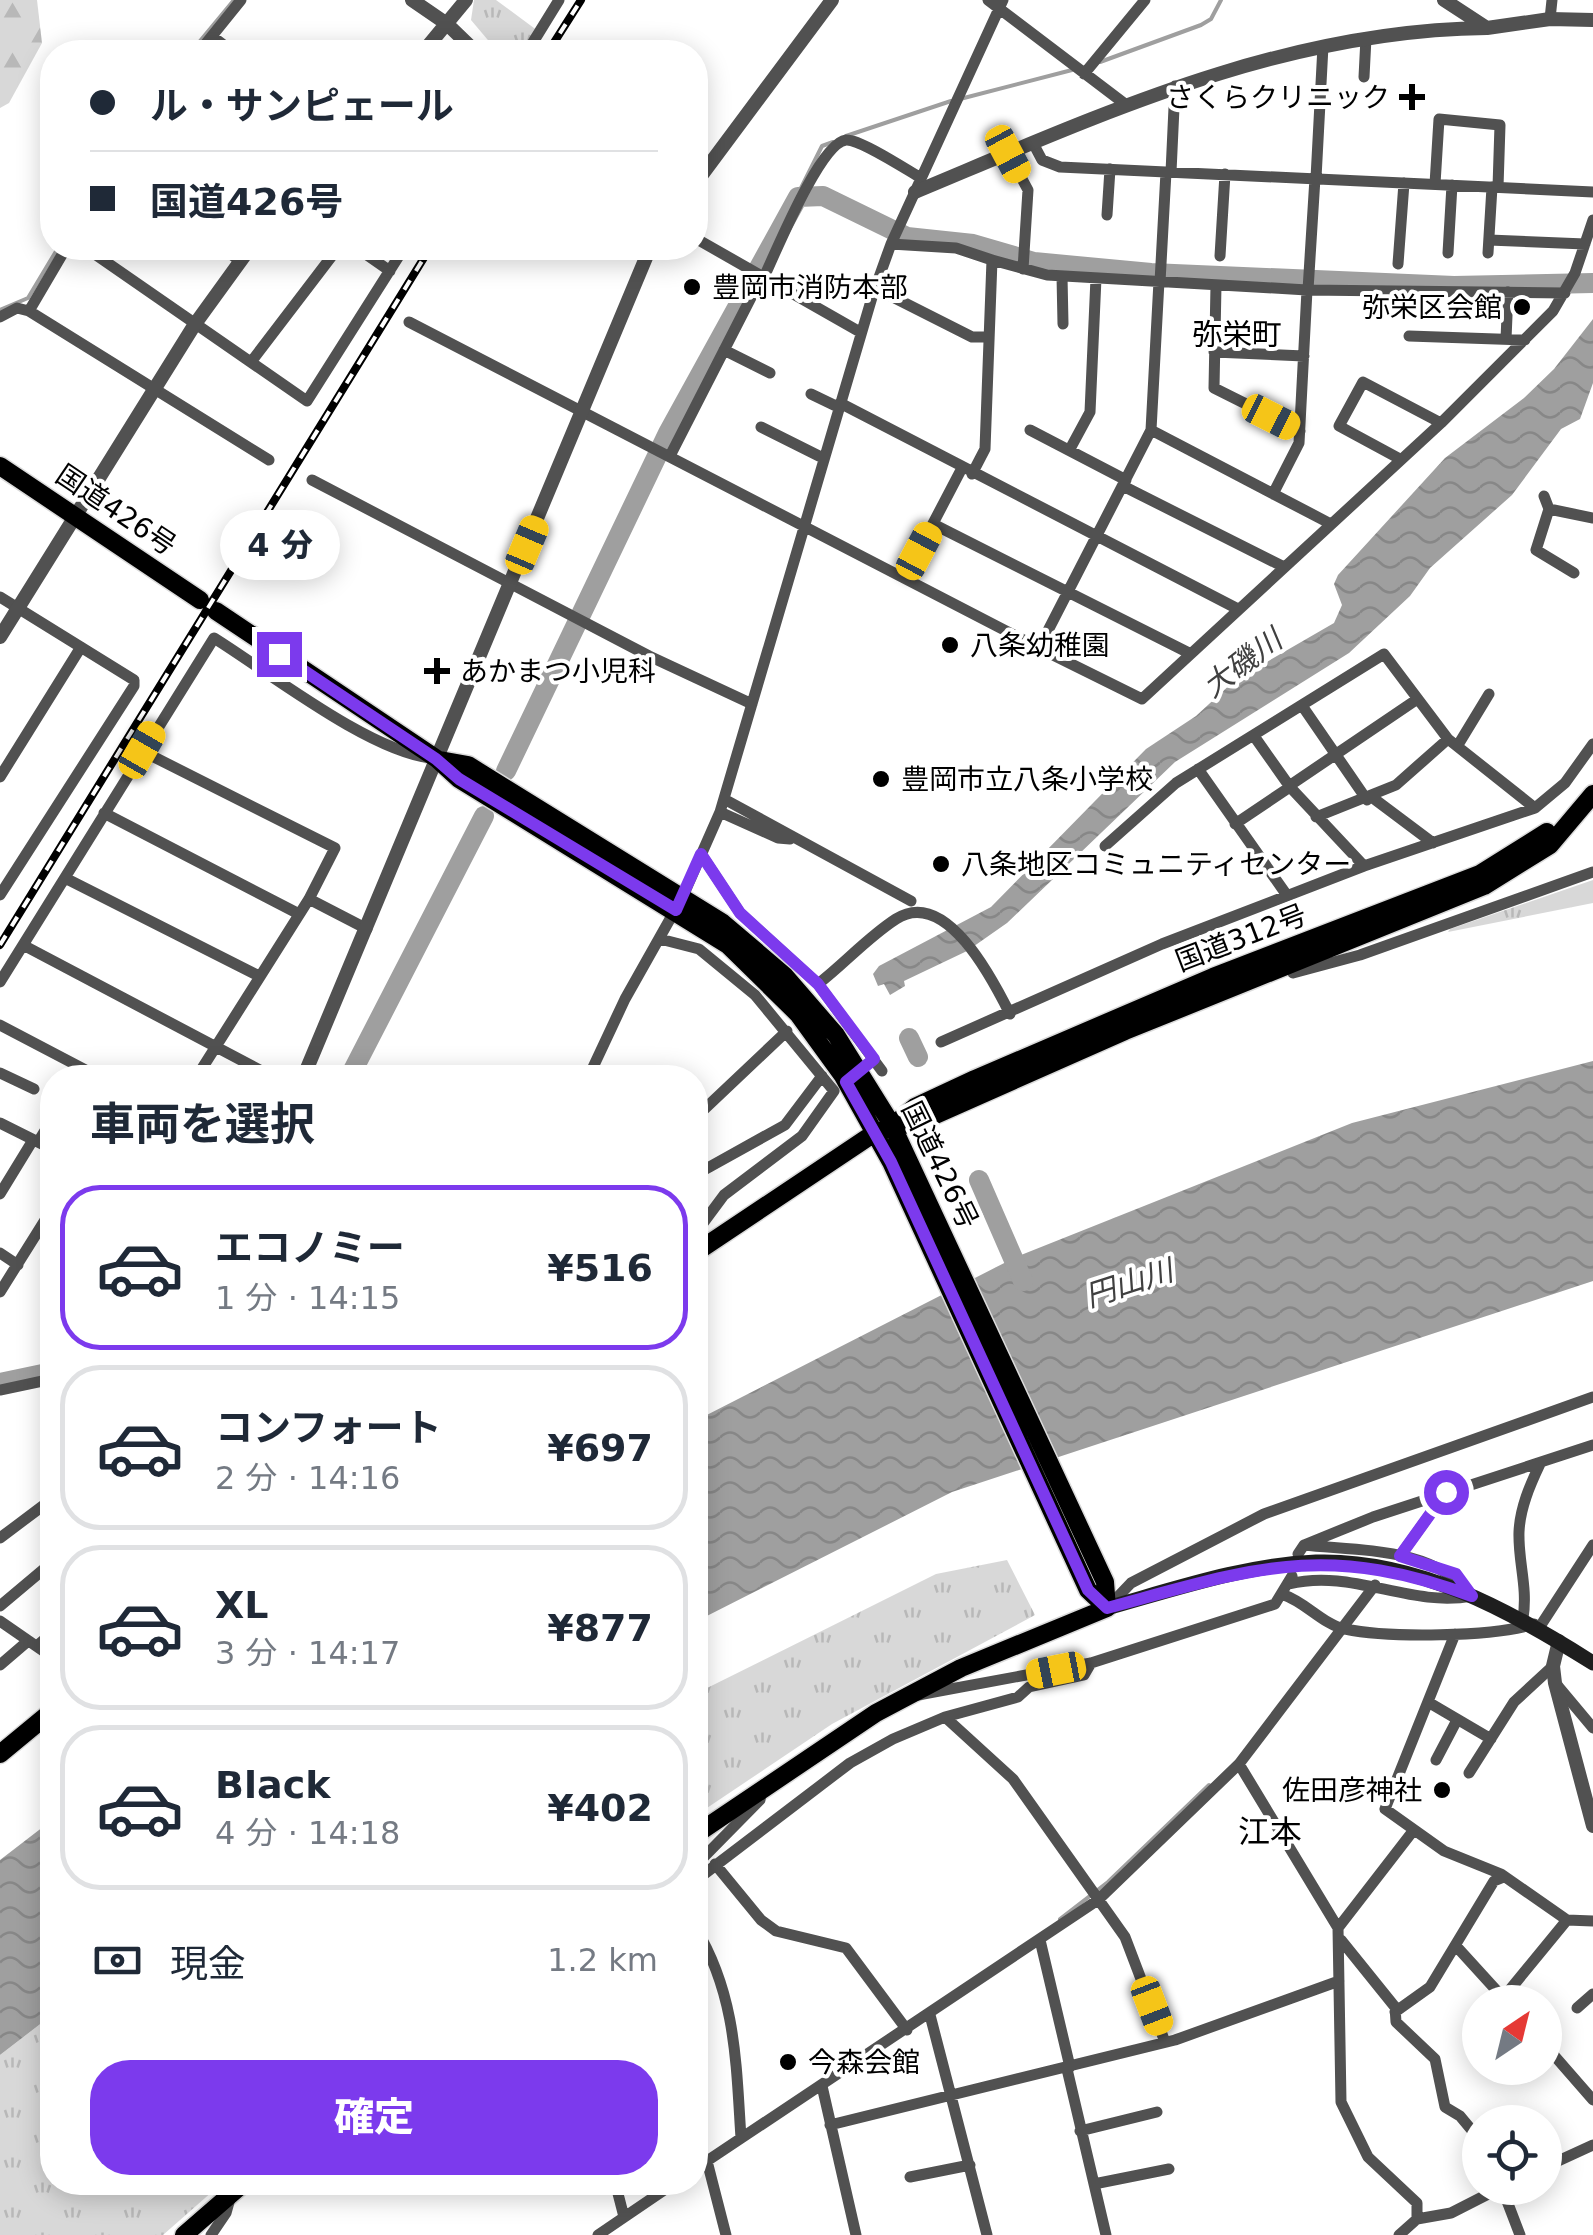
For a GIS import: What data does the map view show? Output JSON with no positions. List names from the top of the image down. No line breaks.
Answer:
{"streets":{"highway":["国道426号","国道312号"]},"crossings":[["国道426号","国道312号"]],"districts":["弥栄町","江本"],"water":["大磯川","円山川"],"places":{"health":["さくらクリニック","あかまつ小児科"],"other":["豊岡市消防本部","弥栄区会館","八条幼稚園","豊岡市立八条小学校","八条地区コミュニティセンター","佐田彦神社","今森会館"]},"north":"top right","page":{"banner":["ル・サンピェール","国道426号"],"bubble":"4 分","heading":"車両を選択","list":[{"name":"エコノミー","note":"1 分 · 14:15","value":"¥516"},{"name":"コンフォート","note":"2 分 · 14:16","value":"¥697"},{"name":"XL","note":"3 分 · 14:17","value":"¥877"},{"name":"Black","note":"4 分 · 14:18","value":"¥402"}],"pay":["現金","1.2 km"],"buttons":"確定"}}
